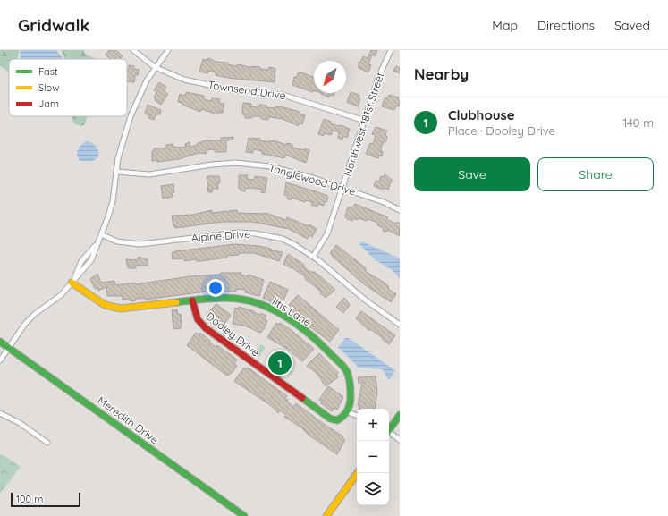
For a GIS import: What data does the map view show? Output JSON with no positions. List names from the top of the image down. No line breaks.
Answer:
{"streets":{"street":["Townsend Drive","Northwest 181st Street","Tanglewood Drive","Alpine Drive","Iltis Lane","Dooley Drive","Meredith Drive"]},"crossings":[["Townsend Drive","Northwest 181st Street"],["Northwest 181st Street","Tanglewood Drive"],["Northwest 181st Street","Alpine Drive"],["Iltis Lane","Dooley Drive"]],"legend":["Fast","Slow","Jam"],"scale_bar":"100 m","north":"bottom left","page":{"header":"Gridwalk","nav":["Map","Directions","Saved"],"heading":"Nearby","list":[{"mark":"1","name":"Clubhouse","note":"Place · Dooley Drive","value":"140 m"}],"buttons":["Save","Share"],"pins":"1","map_buttons":["+","−"],"scale":"100 m"}}
